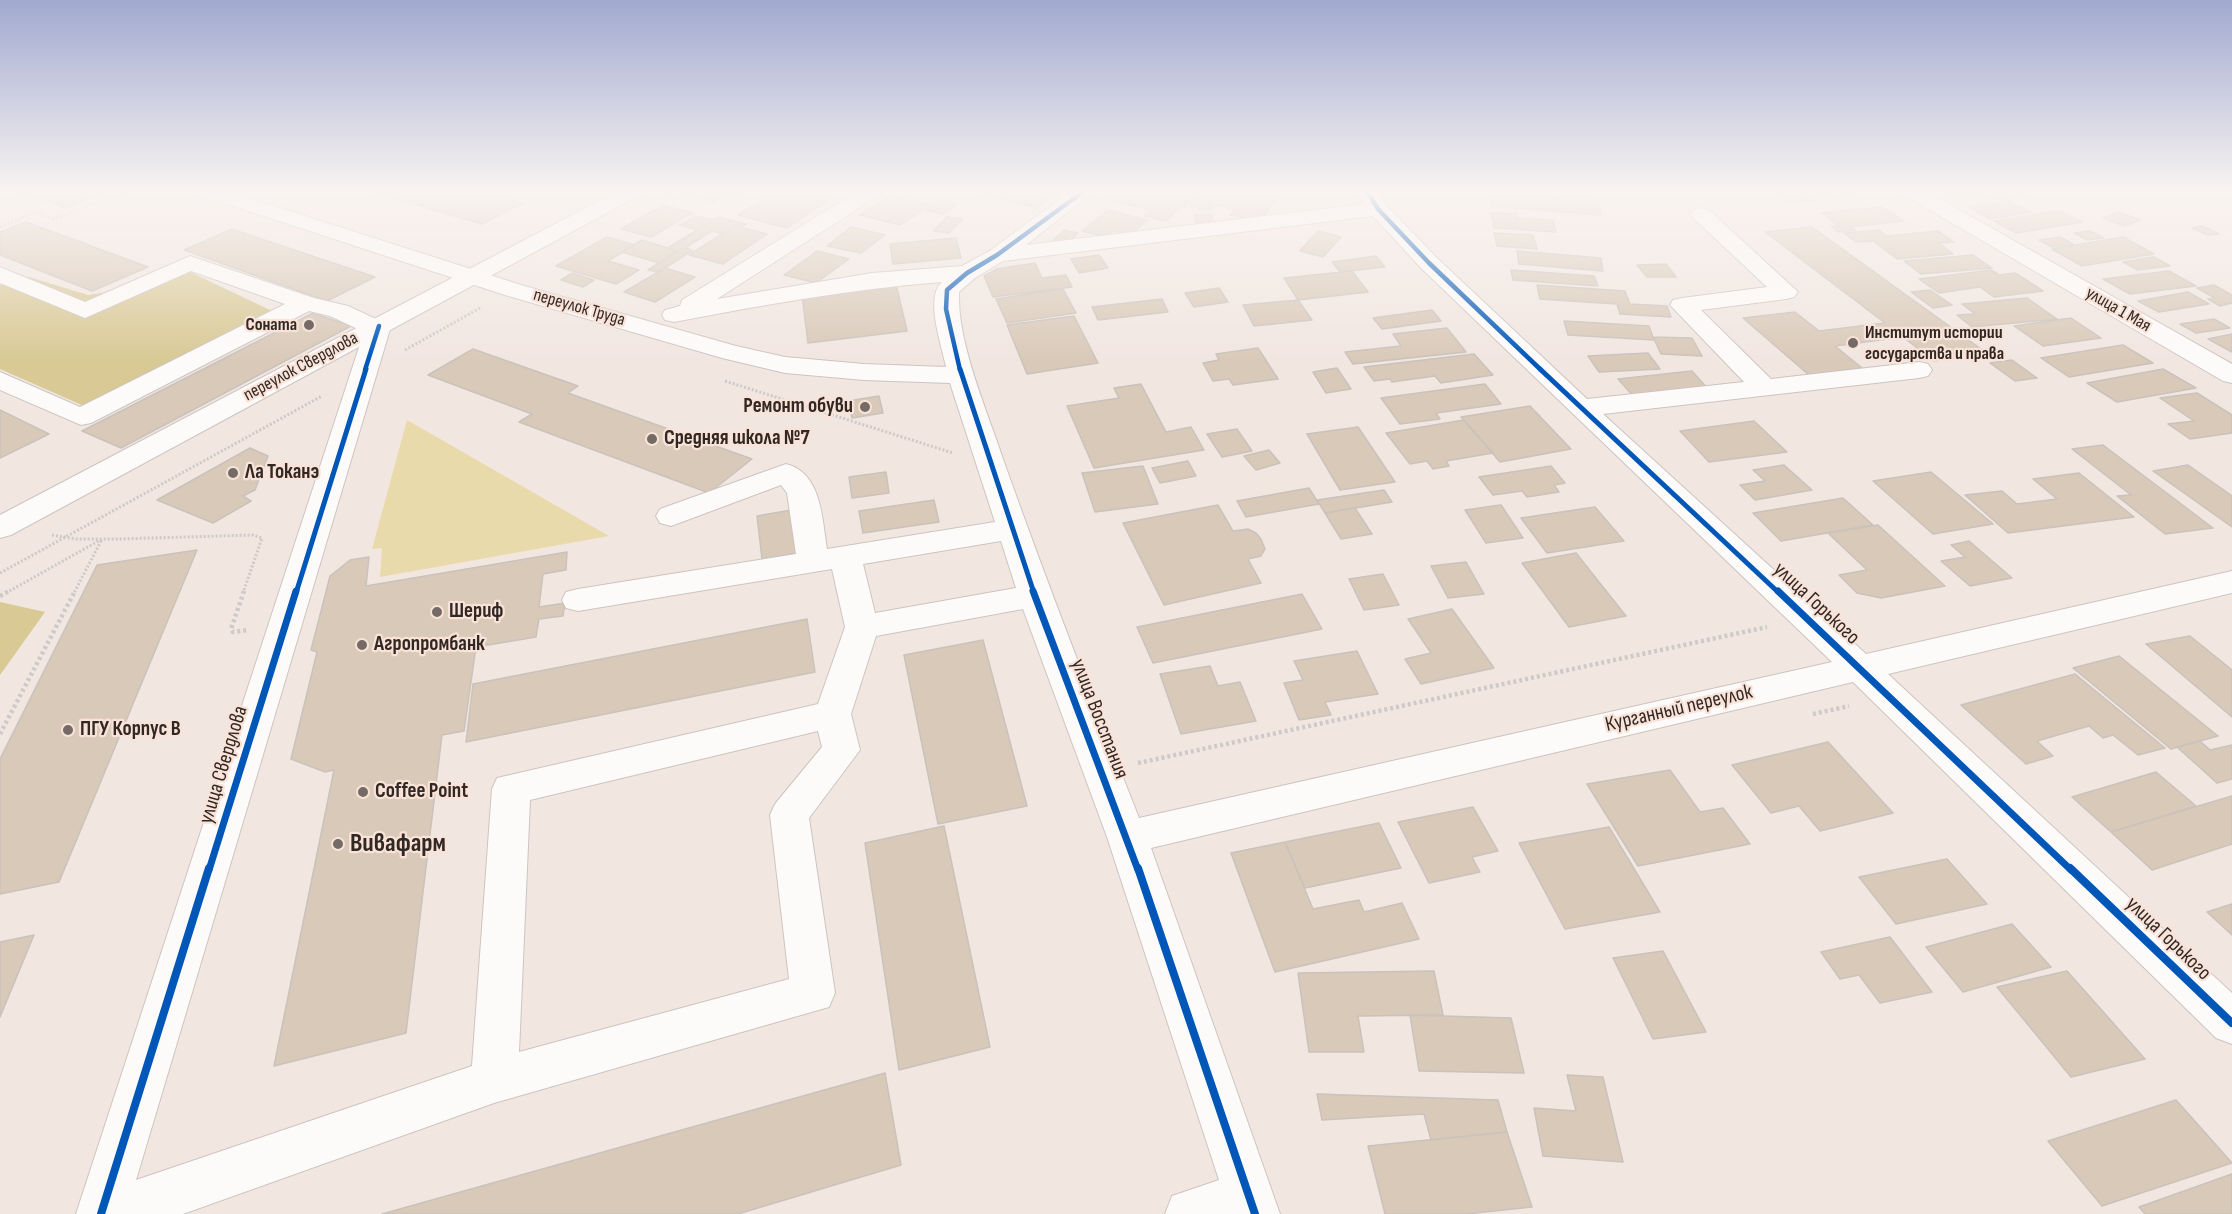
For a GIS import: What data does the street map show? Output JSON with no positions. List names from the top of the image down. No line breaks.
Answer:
{"streets":{"street":["переулок Труда","улица 1 Мая","переулок Свердлова","улица Горького","Курганный переулок","улица Восстания","улица Свердлова"]},"crossings":[["переулок Труда","переулок Свердлова"],["переулок Труда","улица Восстания"],["переулок Свердлова","улица Свердлова"],["улица Горького","Курганный переулок"],["Курганный переулок","улица Восстания"]],"places":["Соната","Институт истории государства и права","Ремонт обуви","Средняя школа №7","Ла Токанэ","Шериф","Агропромбанк","ПГУ Корпус В","Coffee Point","Вивафарм"]}
